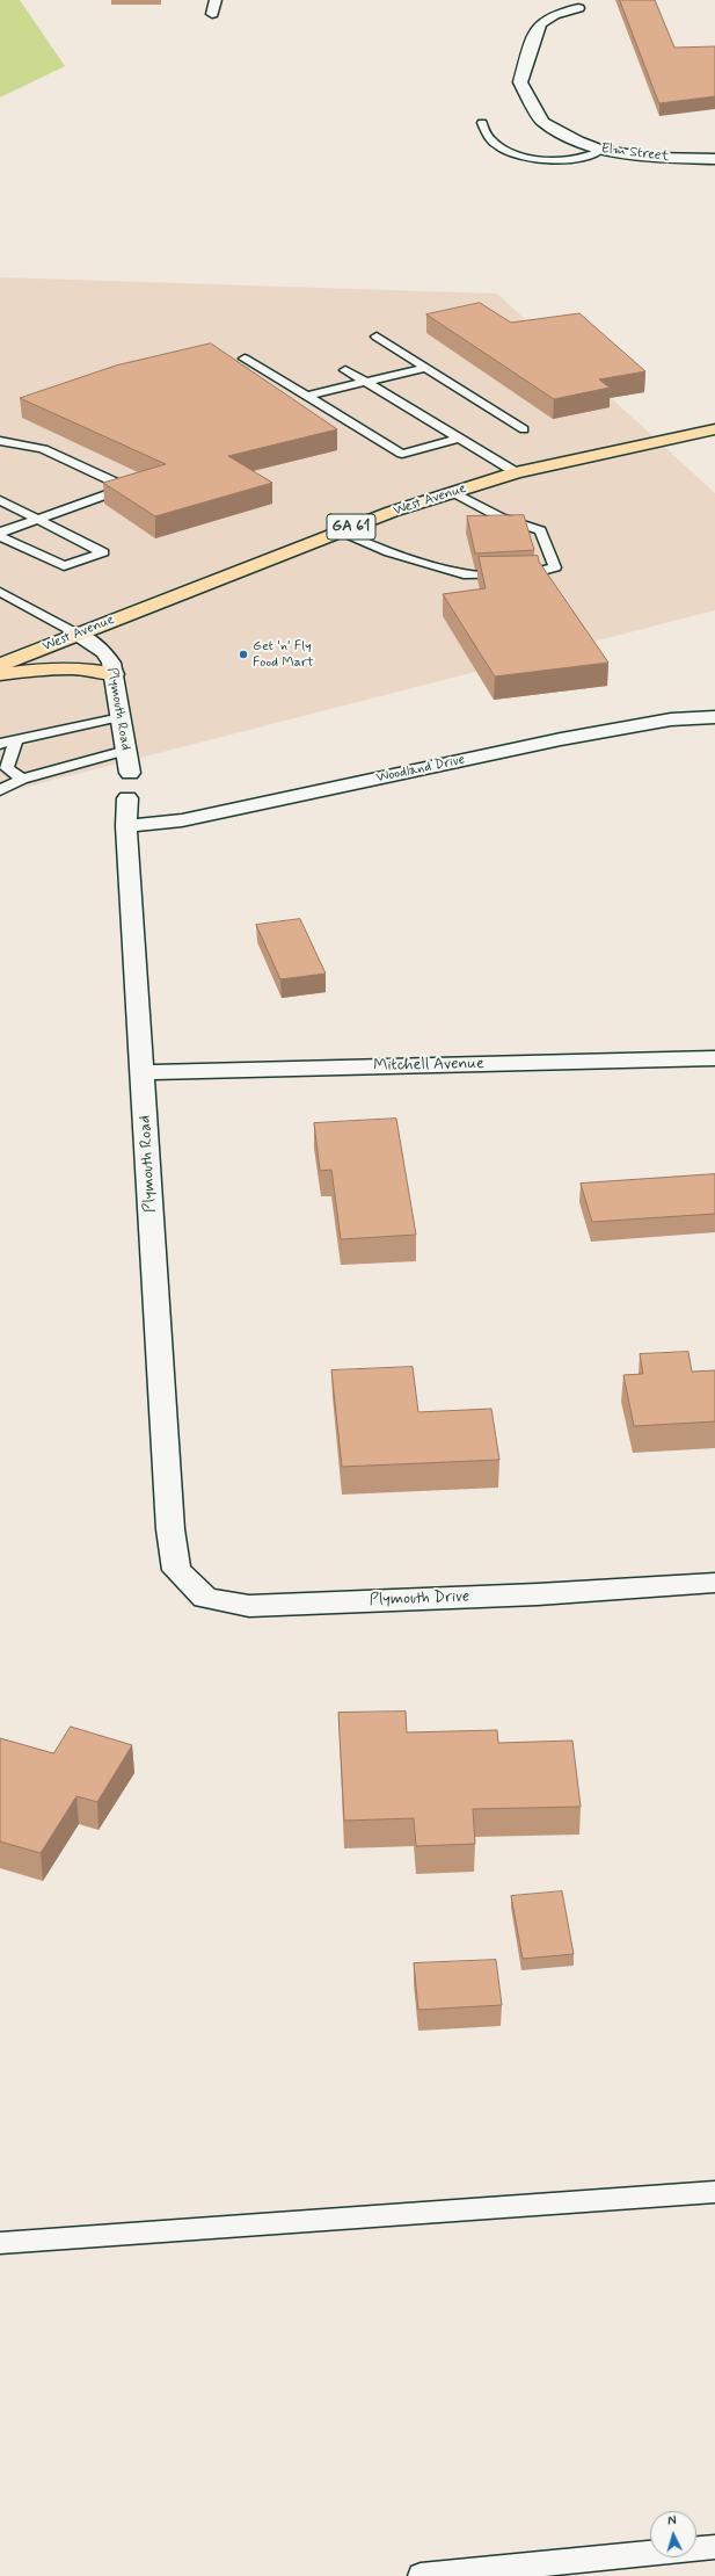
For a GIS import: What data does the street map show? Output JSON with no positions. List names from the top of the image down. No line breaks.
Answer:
{"streets":{"main road":["West Avenue","GA 61"],"street":["Elm Street","Plymouth Road","Woodland Drive","Mitchell Avenue","Plymouth Drive"]},"crossings":[["West Avenue","Plymouth Road"],["Plymouth Road","Woodland Drive"],["Plymouth Road","Mitchell Avenue"],["Plymouth Road","Plymouth Drive"]],"places":["Get 'n' Fly Food Mart"],"north":"top"}
